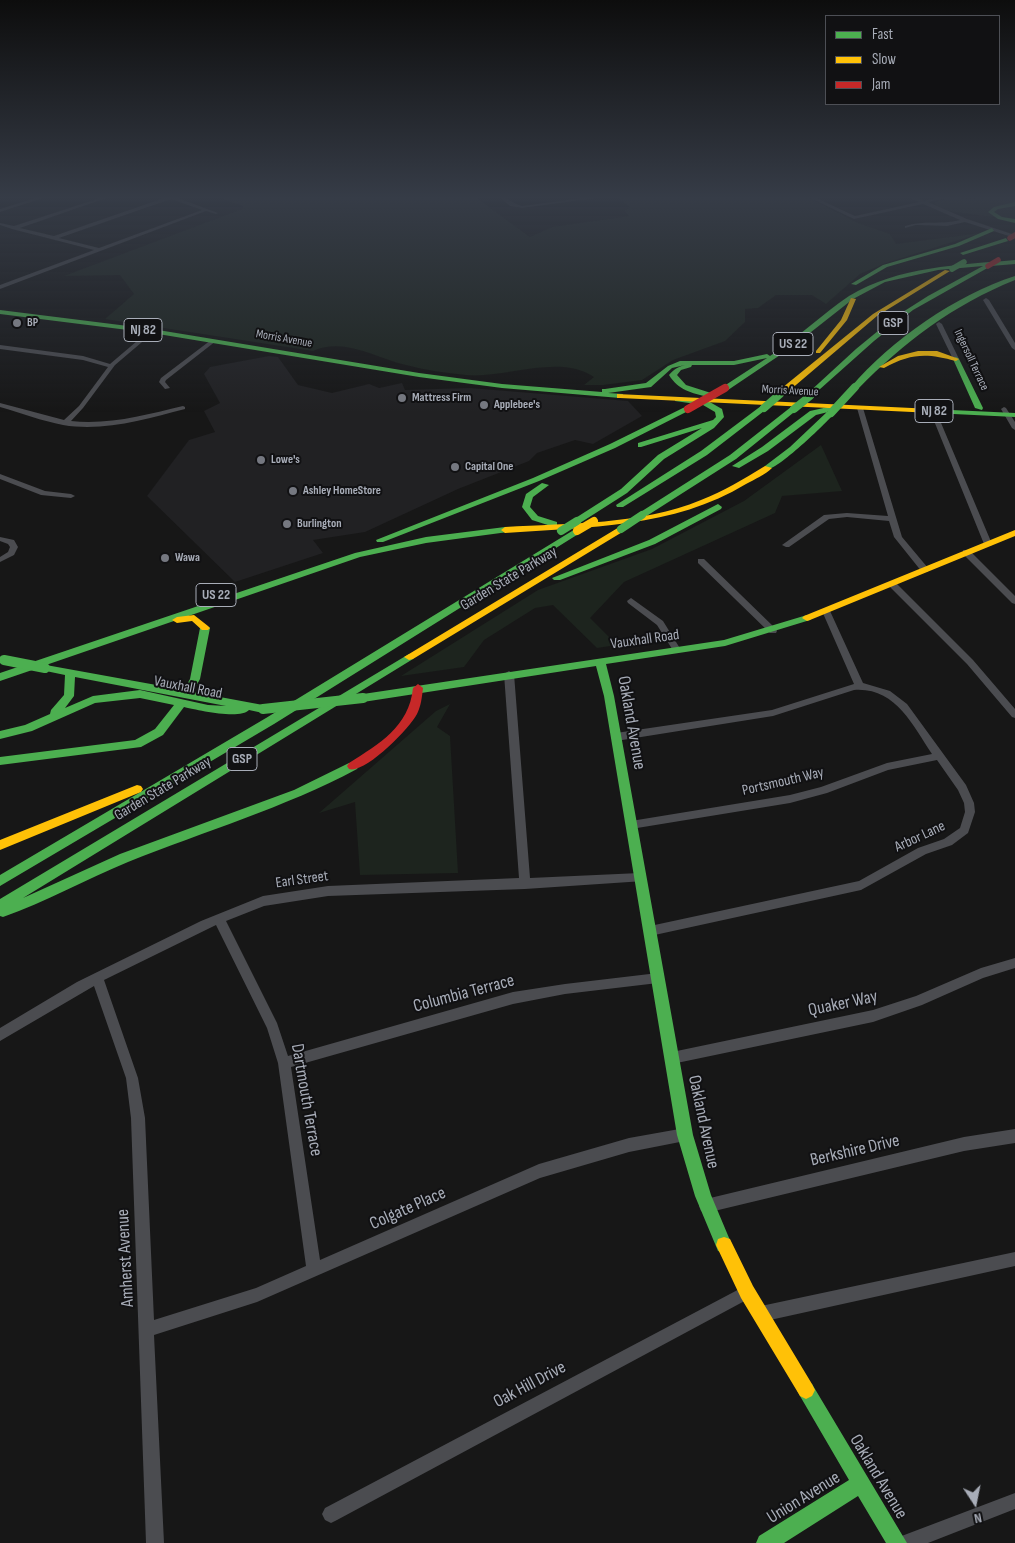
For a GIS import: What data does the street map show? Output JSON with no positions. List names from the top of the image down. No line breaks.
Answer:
{"streets":{"main road":["GSP","NJ 82","Morris Avenue","US 22","Ingersoll Terrace","Garden State Parkway","Vauxhall Road","Oakland Avenue","Union Avenue"],"street":["Portsmouth Way","Arbor Lane","Earl Street","Columbia Terrace","Quaker Way","Dartmouth Terrace","Berkshire Drive","Colgate Place","Amherst Avenue","Oak Hill Drive"]},"crossings":[["Morris Avenue","US 22"],["Morris Avenue","Ingersoll Terrace"],["US 22","Vauxhall Road"],["Vauxhall Road","Oakland Avenue"],["Oakland Avenue","Portsmouth Way"],["Oakland Avenue","Arbor Lane"],["Oakland Avenue","Earl Street"],["Oakland Avenue","Columbia Terrace"],["Oakland Avenue","Quaker Way"],["Oakland Avenue","Berkshire Drive"],["Oakland Avenue","Colgate Place"],["Oakland Avenue","Oak Hill Drive"],["Oakland Avenue","Union Avenue"],["Portsmouth Way","Arbor Lane"],["Earl Street","Dartmouth Terrace"],["Earl Street","Amherst Avenue"],["Columbia Terrace","Dartmouth Terrace"],["Dartmouth Terrace","Colgate Place"],["Colgate Place","Amherst Avenue"]],"places":["BP","Mattress Firm","Applebee's","Lowe's","Capital One","Ashley HomeStore","Burlington","Wawa"],"legend":["Fast","Slow","Jam"],"north":"bottom"}
